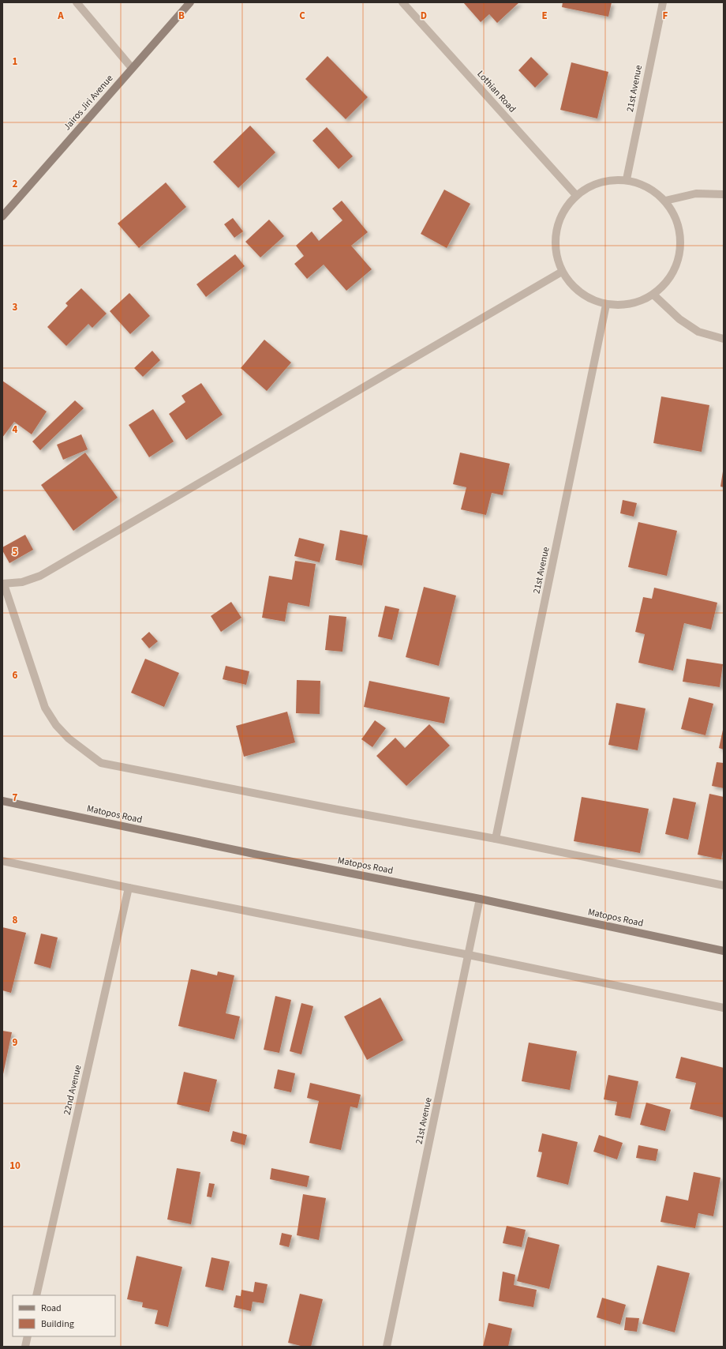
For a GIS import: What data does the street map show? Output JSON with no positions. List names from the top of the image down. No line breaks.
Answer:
{"streets":{"main road":["Jairos Jiri Avenue","Matopos Road"],"street":["21st Avenue","Lothian Road","22nd Avenue"]},"crossings":[["21st Avenue","Matopos Road"]],"legend":["Road","Building"],"grid":{"columns":["A","B","C","D","E","F"],"rows":["1","2","3","4","5","6","7","8","9","10"]}}
